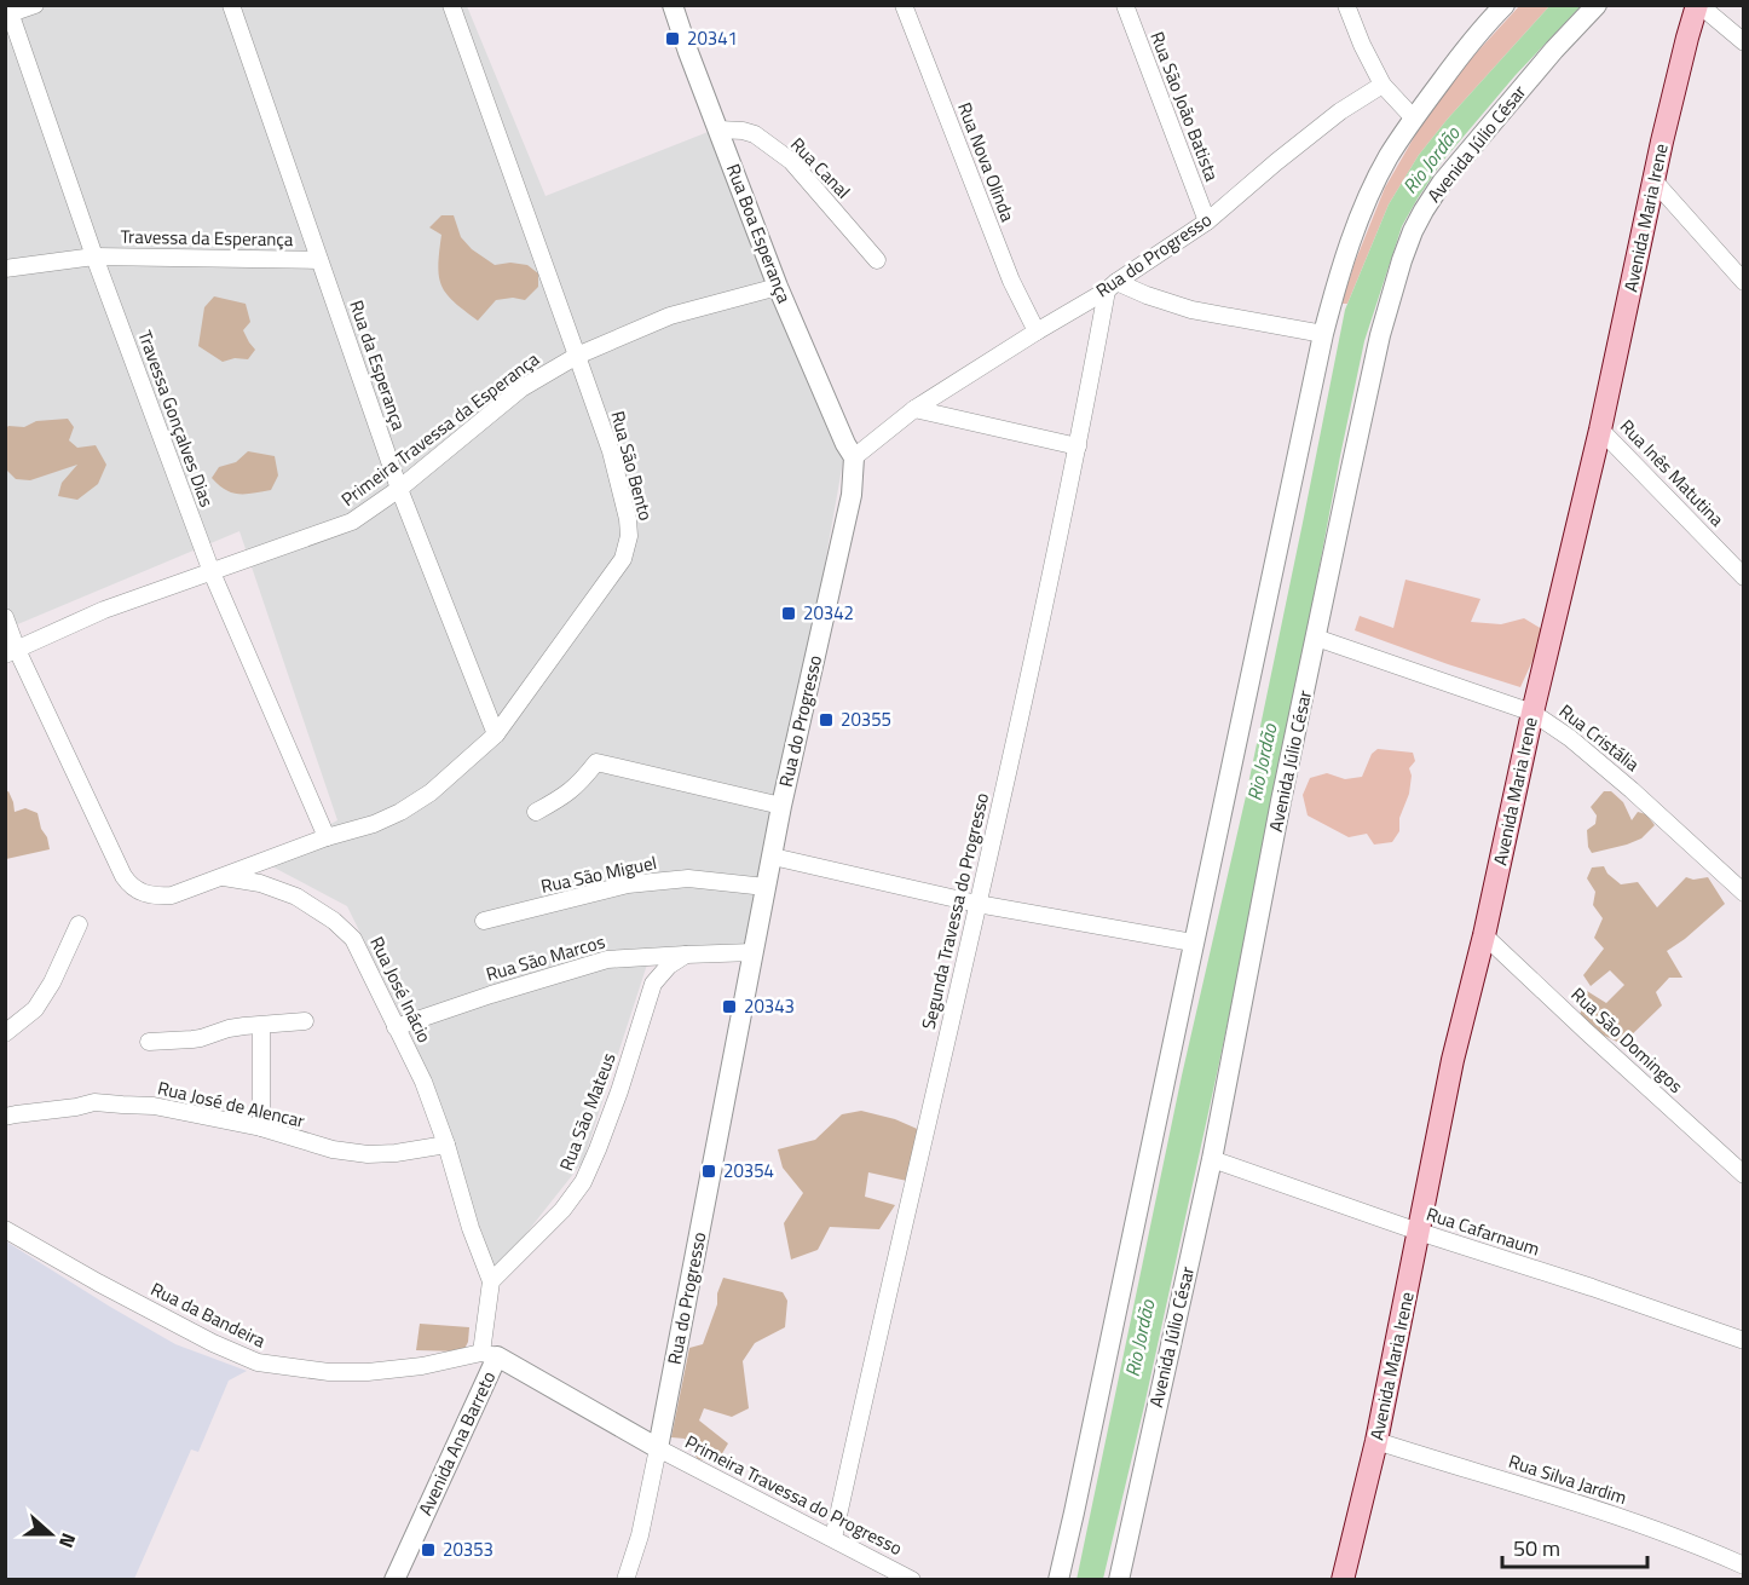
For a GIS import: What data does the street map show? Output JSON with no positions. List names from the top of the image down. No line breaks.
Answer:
{"streets":{"main road":["Avenida Maria Irene"],"street":["Rua São João Batista","Avenida Júlio César","Rua Nova Olinda","Rua Canal","Rua Boa Esperança","Travessa da Esperança","Rua do Progresso","Rua da Esperança","Travessa Gonçalves Dias","Primeira Travessa da Esperança","Rua São Bento","Rua Inês Matutina","Rua Cristália","Rua São Miguel","Segunda Travessa do Progresso","Rua São Marcos","Rua José Inácio","Rua São Domingos","Rua José de Alencar","Rua São Mateus","Rua Cafarnaum","Rua da Bandeira","Avenida Ana Barreto","Rua Silva Jardim","Primeira Travessa do Progresso"]},"crossings":[["Rua São João Batista","Rua do Progresso"],["Avenida Júlio César","Rua Cristália"],["Avenida Júlio César","Rua Cafarnaum"],["Rua Nova Olinda","Rua do Progresso"],["Rua Canal","Rua Boa Esperança"],["Avenida Maria Irene","Rua Inês Matutina"],["Avenida Maria Irene","Rua Cristália"],["Avenida Maria Irene","Rua São Domingos"],["Avenida Maria Irene","Rua Cafarnaum"],["Avenida Maria Irene","Rua Silva Jardim"],["Rua Boa Esperança","Rua do Progresso"],["Rua Boa Esperança","Primeira Travessa da Esperança"],["Travessa da Esperança","Rua da Esperança"],["Travessa da Esperança","Travessa Gonçalves Dias"],["Rua do Progresso","Rua São Miguel"],["Rua do Progresso","Segunda Travessa do Progresso"],["Rua do Progresso","Rua São Marcos"],["Rua do Progresso","Avenida Ana Barreto"],["Rua do Progresso","Primeira Travessa do Progresso"],["Rua da Esperança","Primeira Travessa da Esperança"],["Rua da Esperança","Rua São Bento"],["Travessa Gonçalves Dias","Primeira Travessa da Esperança"],["Travessa Gonçalves Dias","Rua São Bento"],["Primeira Travessa da Esperança","Rua São Bento"],["Primeira Travessa da Esperança","Rua José Inácio"],["Rua São Bento","Rua José Inácio"],["Segunda Travessa do Progresso","Primeira Travessa do Progresso"],["Rua São Marcos","Rua José Inácio"],["Rua São Marcos","Rua São Mateus"],["Rua José Inácio","Rua José de Alencar"],["Rua José Inácio","Rua São Mateus"],["Rua da Bandeira","Avenida Ana Barreto"],["Avenida Ana Barreto","Primeira Travessa do Progresso"]],"water":["Rio Jordão"],"places":{"transit":["20341","20342","20355","20343","20354","20353"]},"scale_bar":"50 m","north":"right"}
